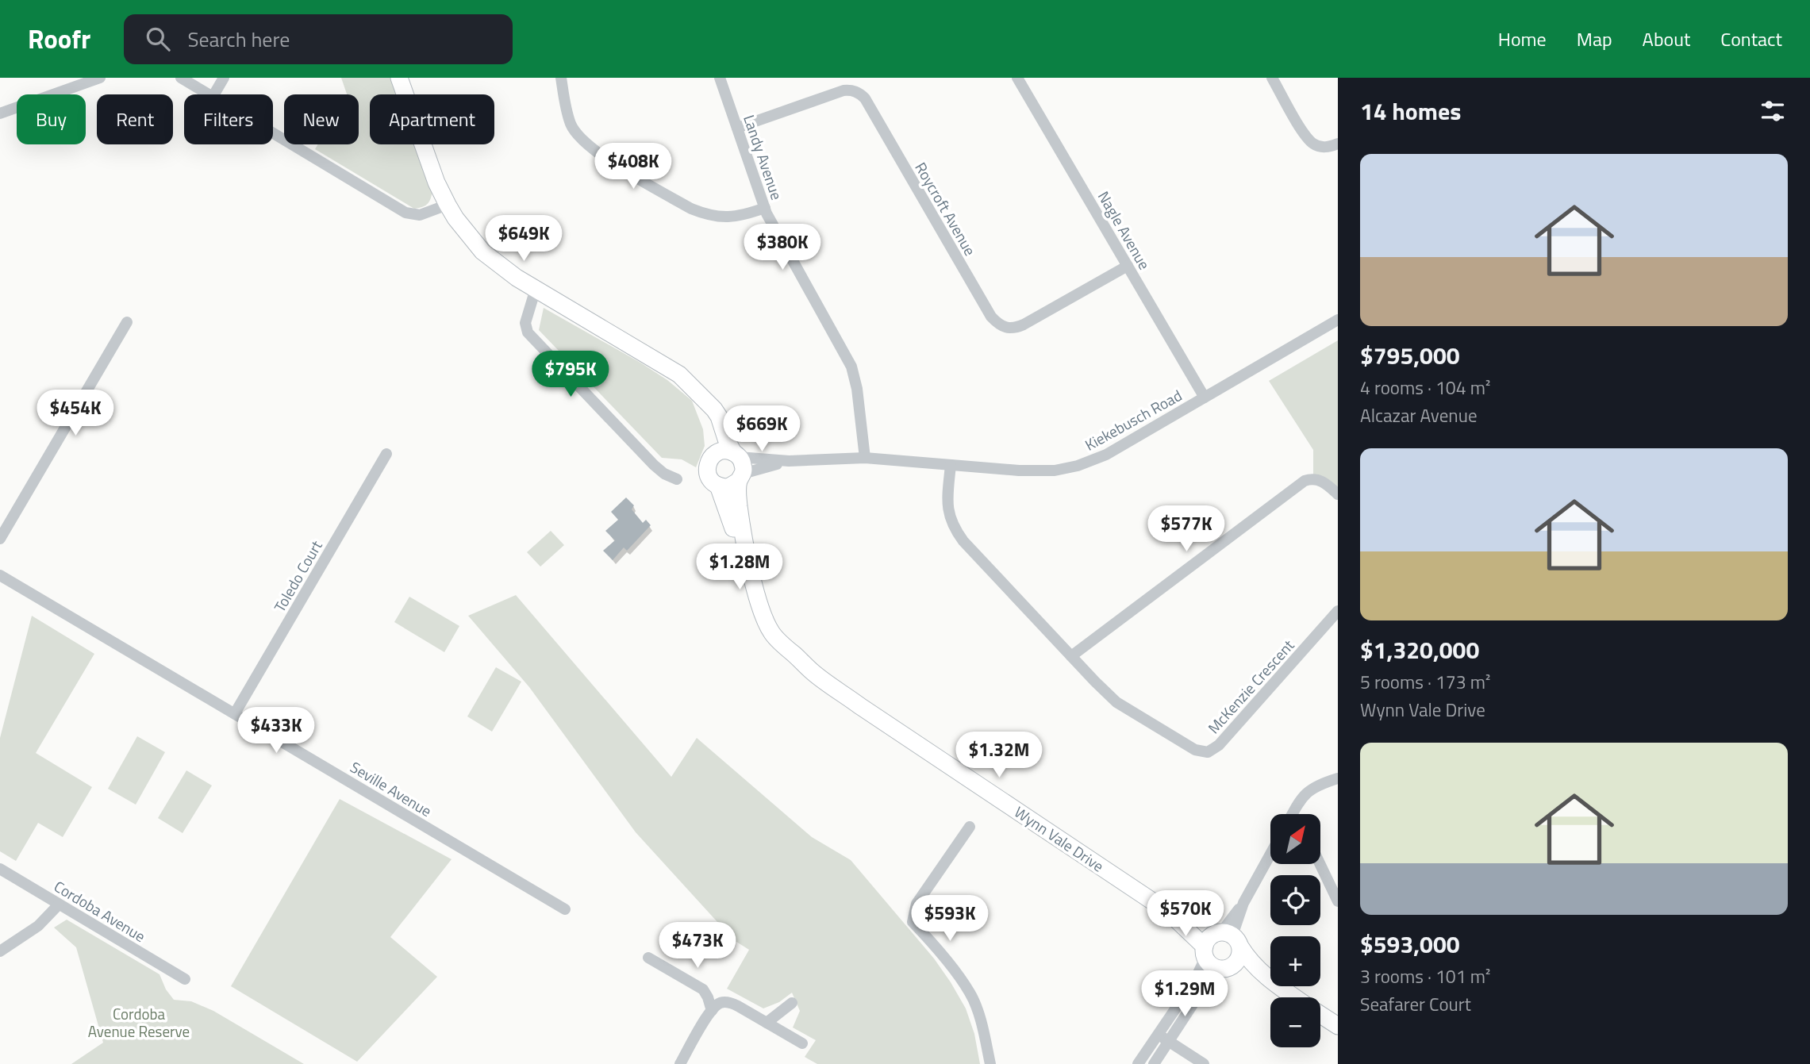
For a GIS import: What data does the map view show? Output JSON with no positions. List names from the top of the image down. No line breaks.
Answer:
{"streets":{"main road":["Wynn Vale Drive"],"street":["Landy Avenue","Roycroft Avenue","Nagle Avenue","Kiekebusch Road","Toledo Court","McKenzie Crescent","Seville Avenue","Cordoba Avenue"]},"crossings":[["Landy Avenue","Roycroft Avenue"],["Landy Avenue","Kiekebusch Road"],["Roycroft Avenue","Nagle Avenue"],["Nagle Avenue","Kiekebusch Road"],["Kiekebusch Road","McKenzie Crescent"],["Kiekebusch Road","Wynn Vale Drive"],["Toledo Court","Seville Avenue"]],"parks":["Cordoba Avenue Reserve"],"north":"top right","page":{"header":"Roofr","search":"Search here","nav":["Home","Map","About","Contact"],"heading":"14 homes","chip":["Buy","Rent","Filters","New","Apartment"],"price":["$408K","$649K","$380K","$795K","$454K","$669K","$577K","$1.28M","$433K","$1.32M","$570K","$593K","$473K","$1.29M"],"list":[{"name":"$795,000","note":"4 rooms · 104 m² · Alcazar Avenue"},{"name":"$1,320,000","note":"5 rooms · 173 m² · Wynn Vale Drive"},{"name":"$593,000","note":"3 rooms · 101 m² · Seafarer Court"}],"map_buttons":["+","−"]}}
